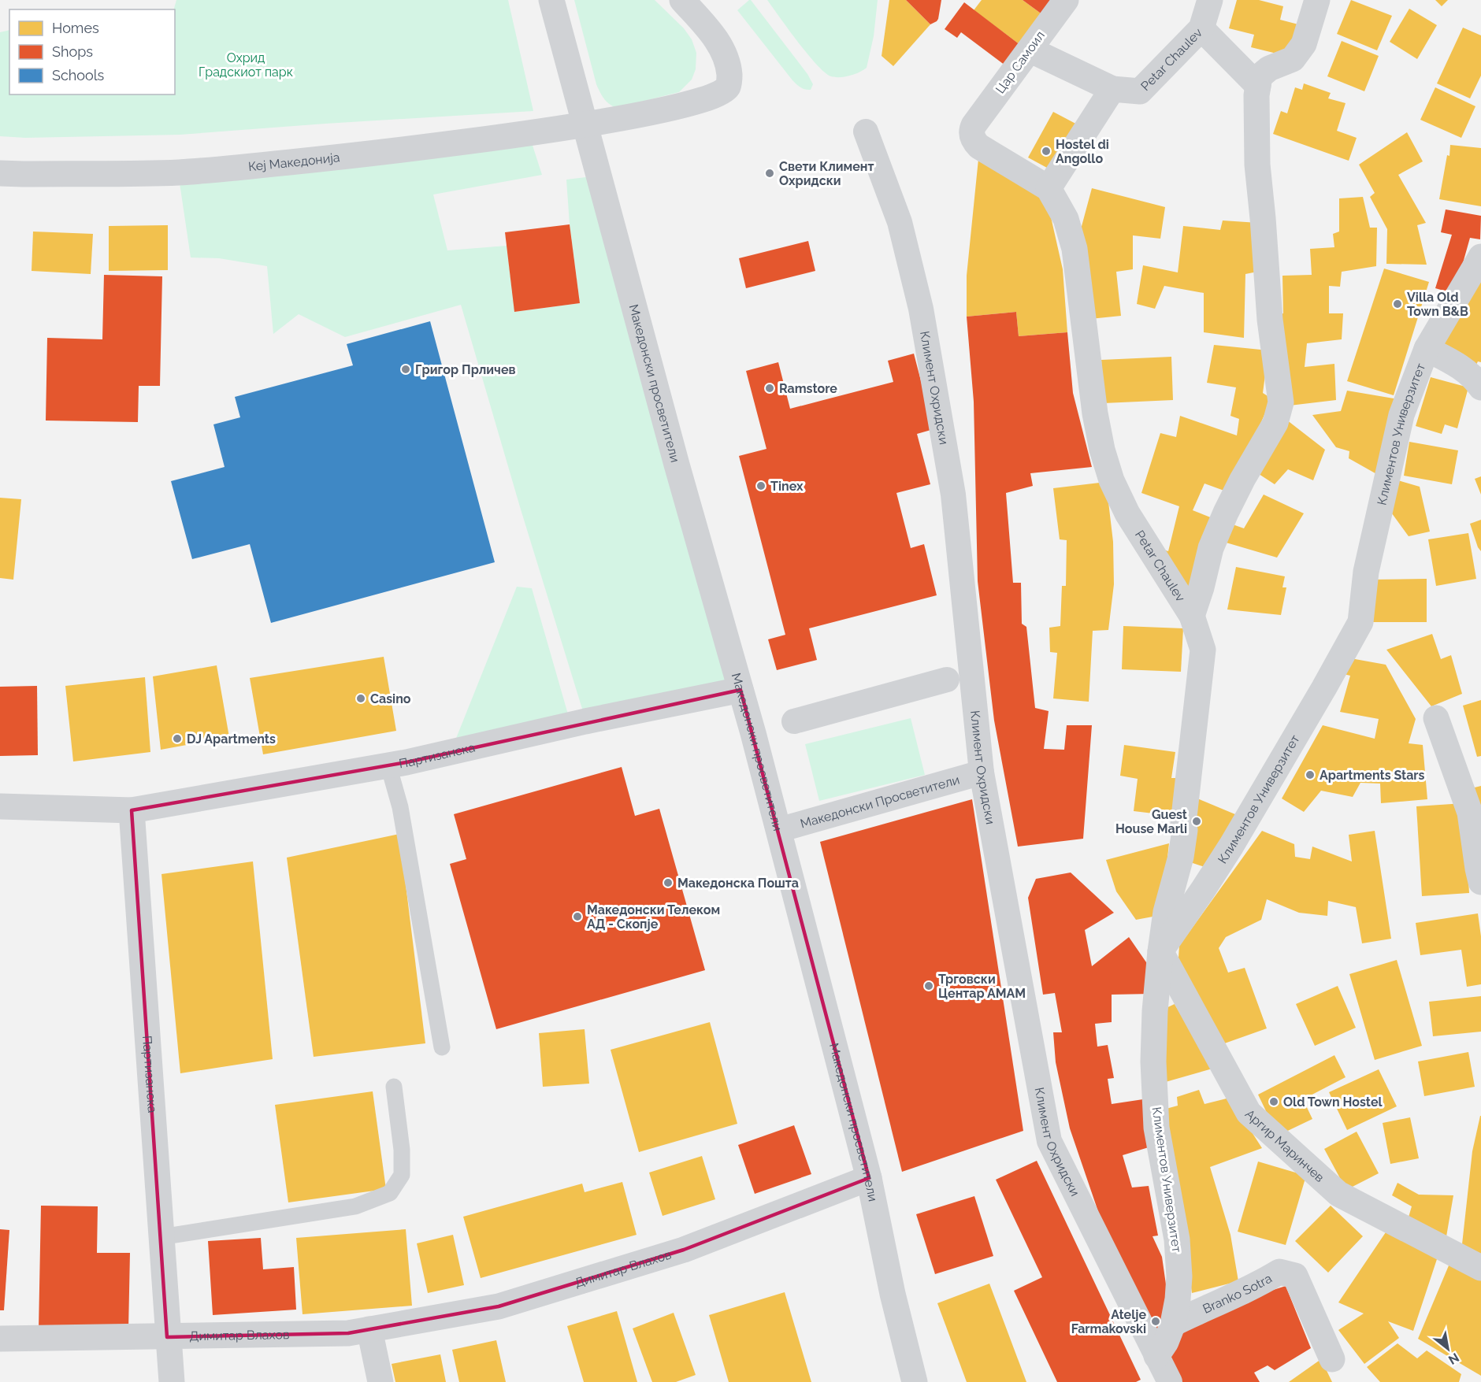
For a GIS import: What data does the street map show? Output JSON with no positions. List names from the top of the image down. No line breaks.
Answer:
{"streets":{"street":["Petar Chaulev","Цар Самоил","Кеј Македонија","Македонски просветители","Климент Охридски","Климентов Универзитет","Партизанска","Македонски Просветители","Аргир Маринчев","Димитар Влахов","Branko Sotra"]},"crossings":[["Petar Chaulev","Цар Самоил"],["Petar Chaulev","Климентов Универзитет"],["Petar Chaulev","Аргир Маринчев"],["Кеј Македонија","Македонски просветители"],["Македонски просветители","Партизанска"],["Македонски просветители","Македонски Просветители"],["Македонски просветители","Димитар Влахов"],["Климент Охридски","Климентов Универзитет"],["Климент Охридски","Македонски Просветители"],["Климентов Универзитет","Аргир Маринчев"],["Климентов Универзитет","Branko Sotra"],["Партизанска","Димитар Влахов"]],"parks":["Охрид Градскиот парк"],"places":["Hostel di Angollo","Свети Климент Охридски","Villa Old Town B&B","Григор Прличев","Ramstore","Tinex","Casino","DJ Apartments","Apartments Stars","Guest House Marli","Македонска Пошта","Македонски Телеком АД - Скопје","Трговски Центар АМАМ","Old Town Hostel","Atelje Farmakovski"],"legend":["Homes","Shops","Schools"],"north":"bottom right"}
